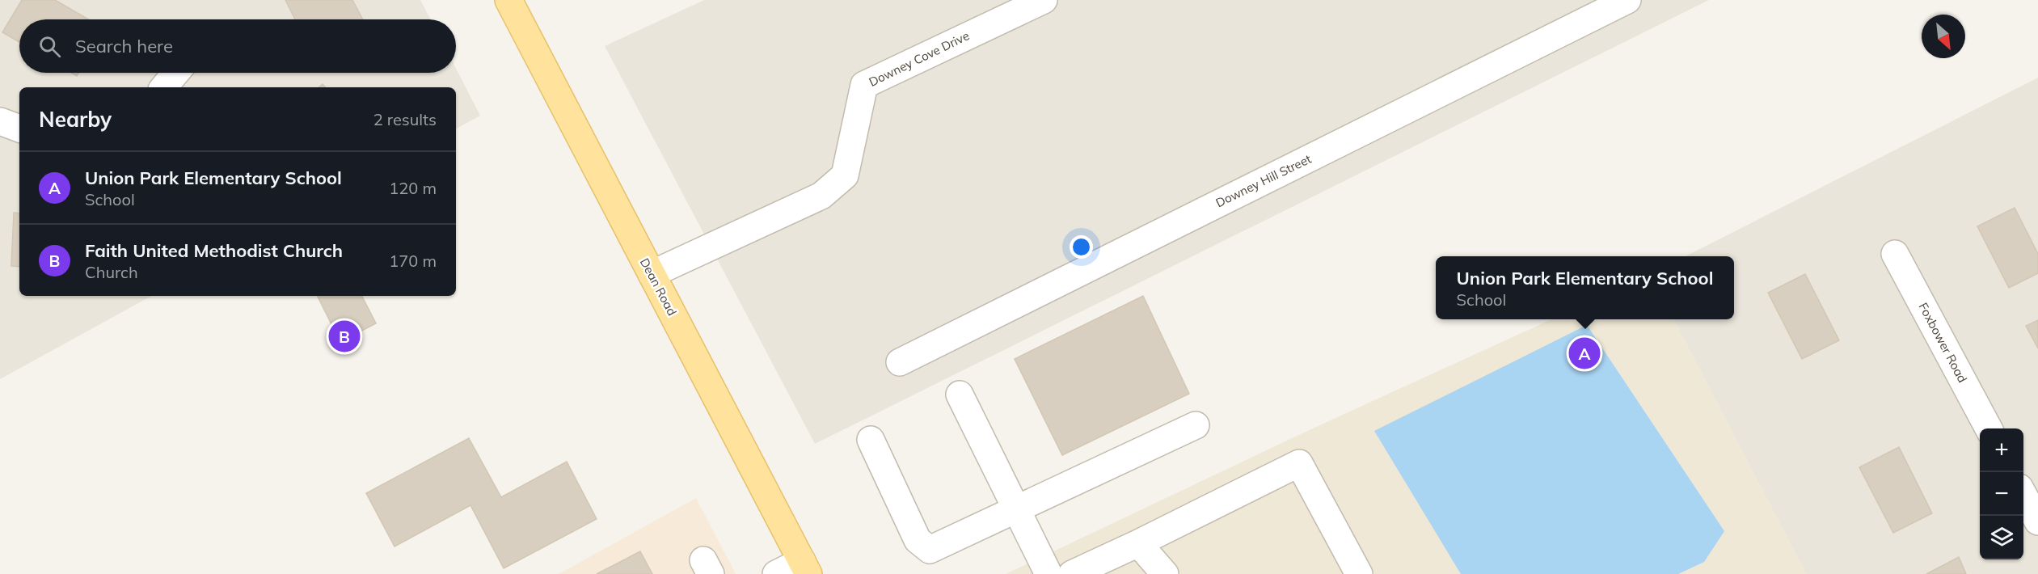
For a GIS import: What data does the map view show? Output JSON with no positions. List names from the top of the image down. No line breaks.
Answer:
{"streets":{"main road":["Dean Road"],"street":["Downey Cove Drive","Downey Hill Street","Foxbower Road"]},"crossings":[["Downey Cove Drive","Dean Road"]],"north":"bottom right","page":{"search":"Search here","heading":["Nearby","2 results"],"list":[{"mark":"A","name":"Union Park Elementary School","note":"School","value":"120 m"},{"mark":"B","name":"Faith United Methodist Church","note":"Church","value":"170 m"}],"popup":["Union Park Elementary School","School"],"pins":["B","A"],"map_buttons":["+","−"]}}
